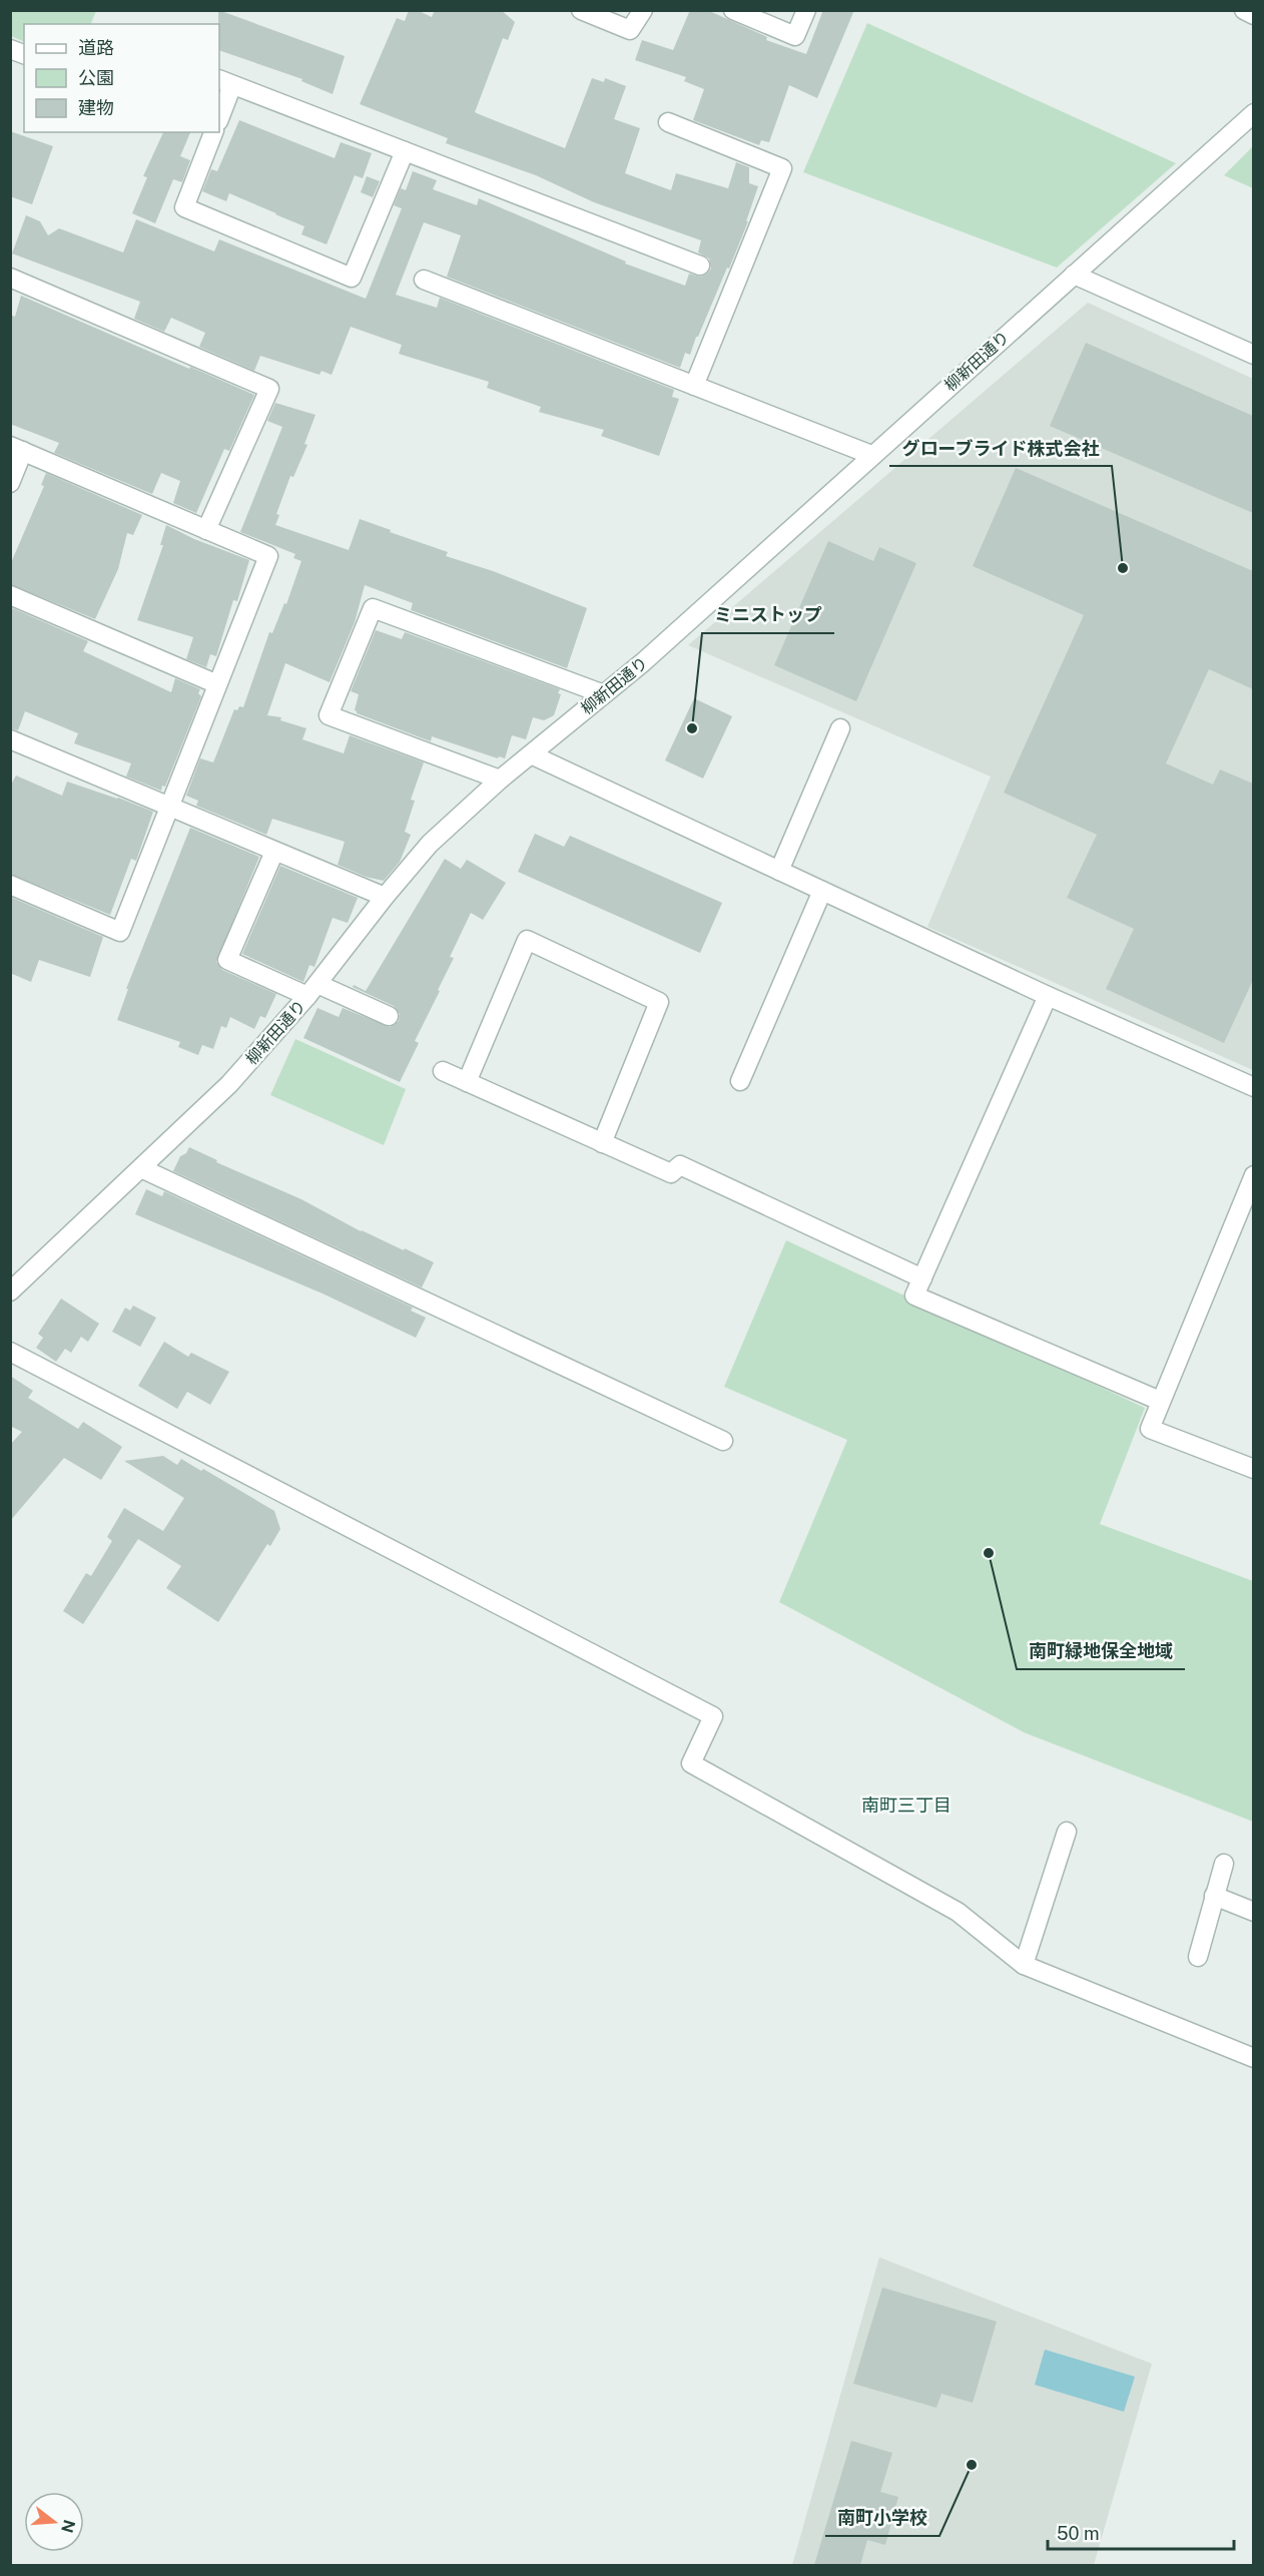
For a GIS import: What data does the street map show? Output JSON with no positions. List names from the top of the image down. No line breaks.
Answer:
{"streets":{"street":["柳新田通り"]},"districts":["南町三丁目"],"places":["グローブライド株式会社","ミニストップ","南町緑地保全地域","南町小学校"],"legend":["道路","公園","建物"],"scale_bar":"50 m","north":"right"}
